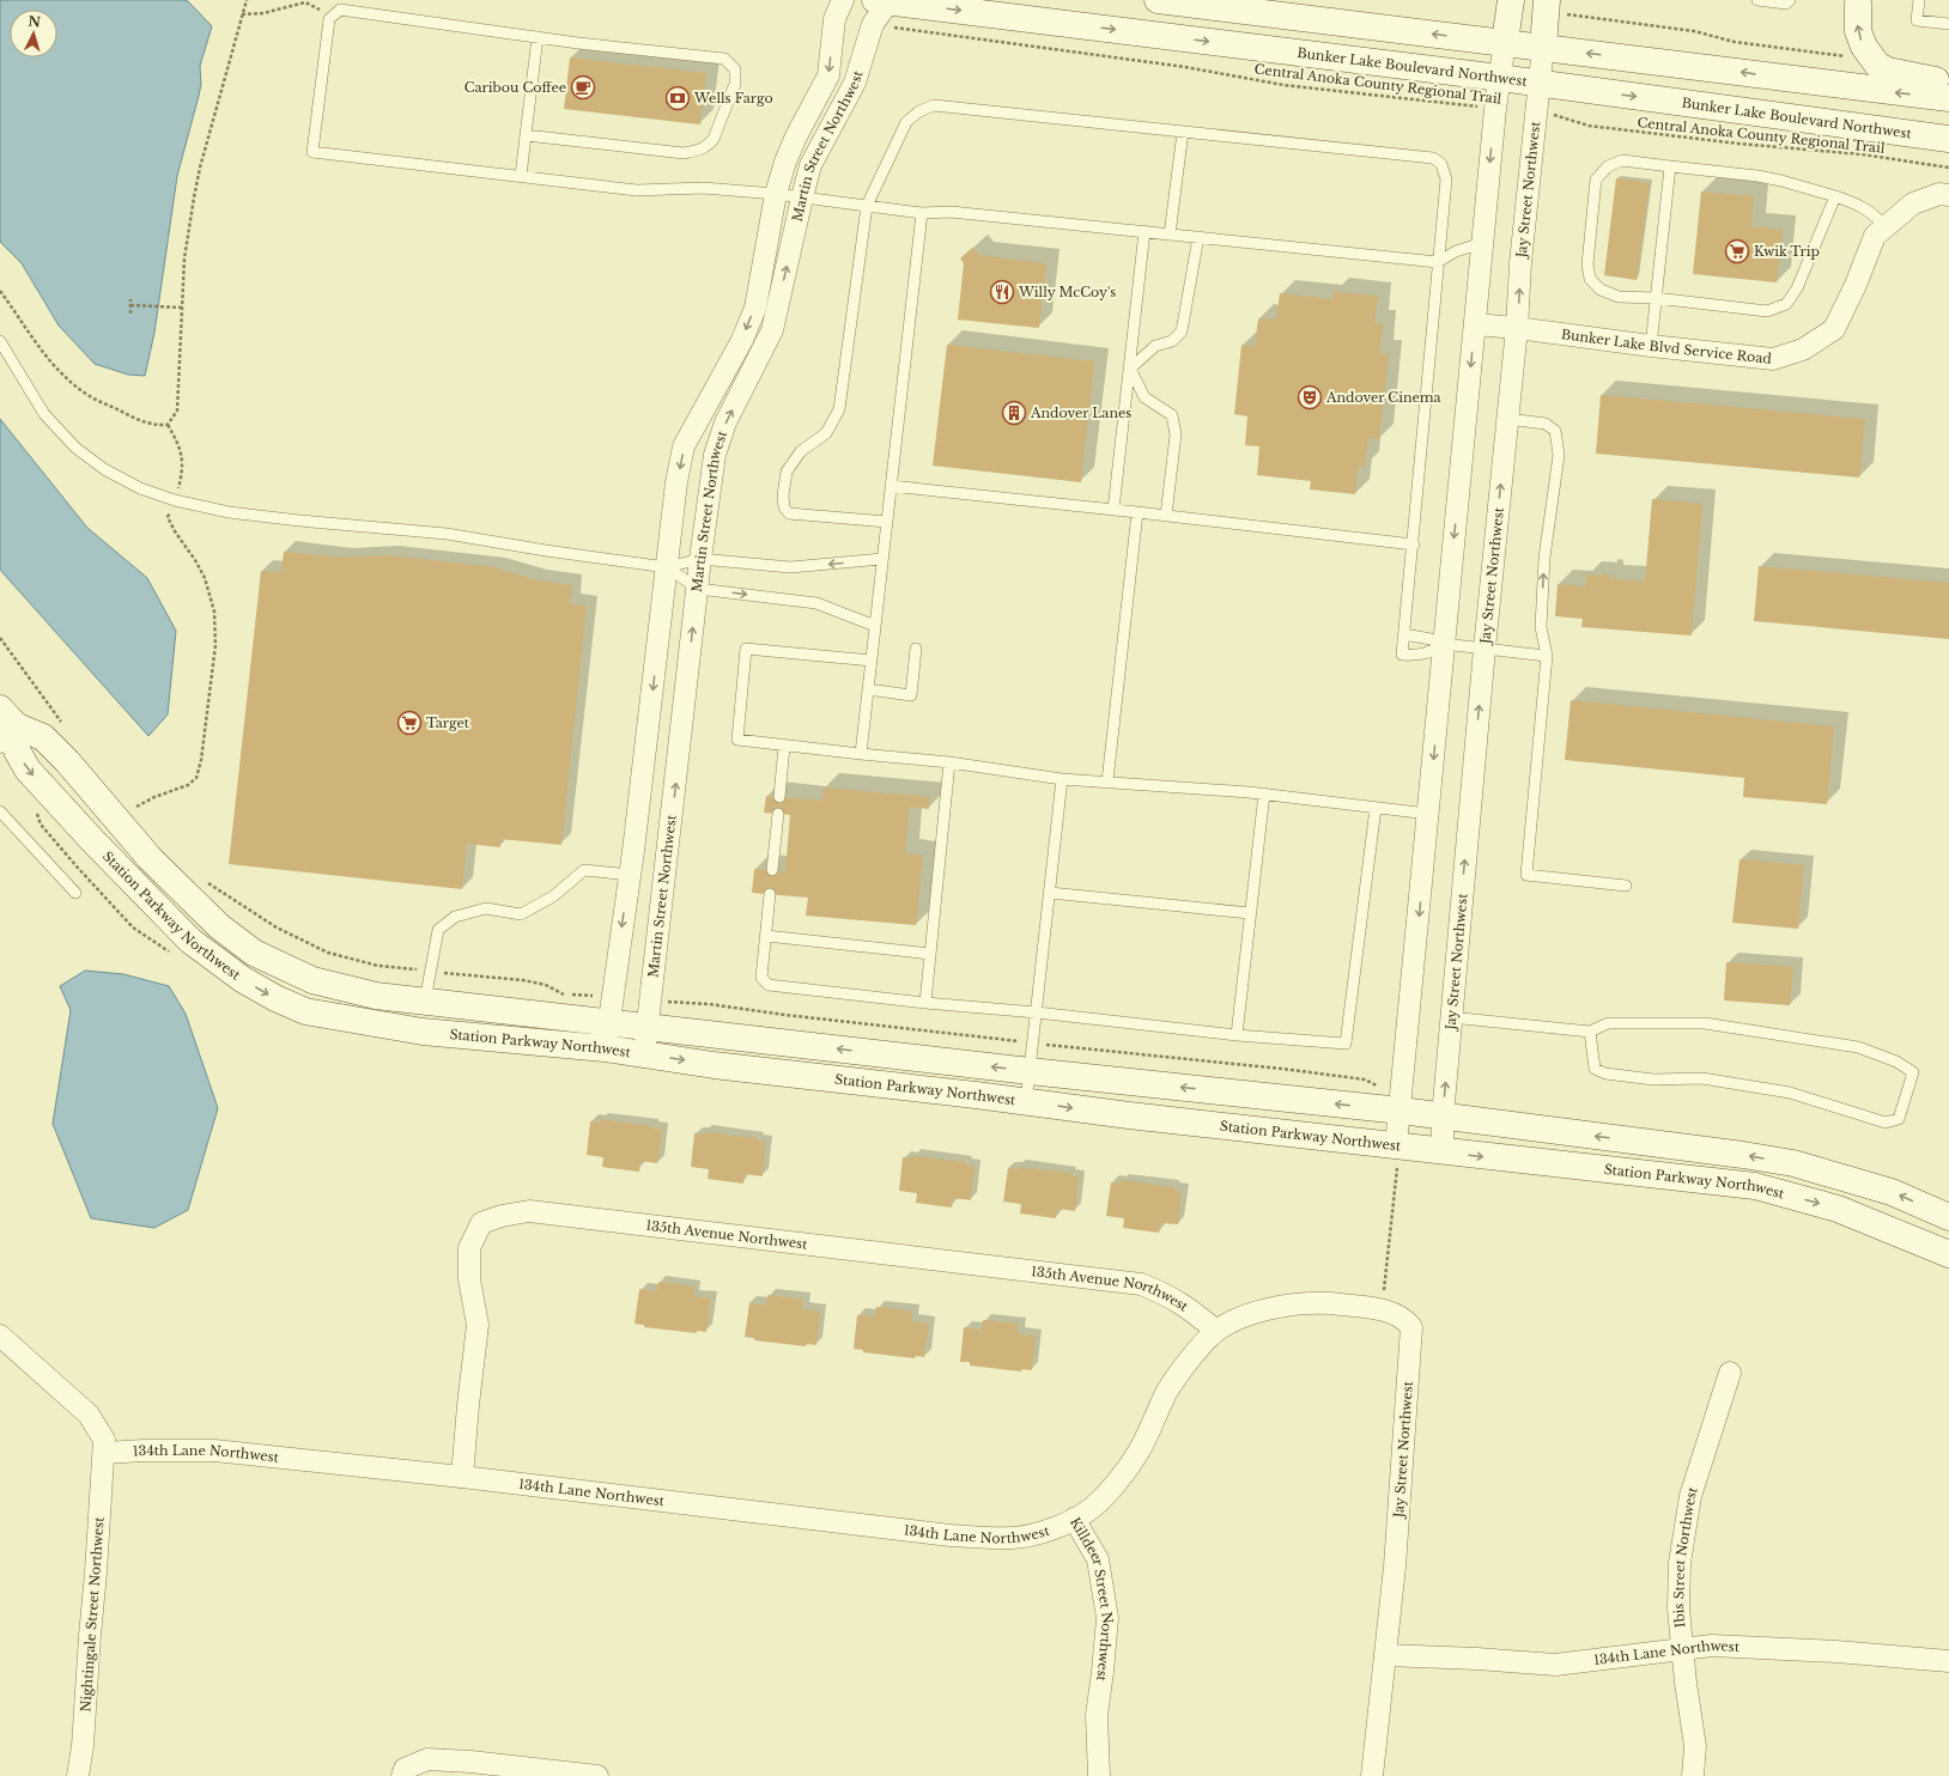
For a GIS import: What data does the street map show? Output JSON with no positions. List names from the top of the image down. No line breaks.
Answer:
{"streets":{"street":["Bunker Lake Boulevard Northwest","Martin Street Northwest","Jay Street Northwest","Bunker Lake Blvd Service Road","Station Parkway Northwest","135th Avenue Northwest","134th Lane Northwest","Ibis Street Northwest","Killdeer Street Northwest","Nightingale Street Northwest"],"path":["Central Anoka County Regional Trail"]},"crossings":[["Bunker Lake Boulevard Northwest","Central Anoka County Regional Trail"],["Bunker Lake Boulevard Northwest","Martin Street Northwest"],["Bunker Lake Boulevard Northwest","Jay Street Northwest"],["Central Anoka County Regional Trail","Martin Street Northwest"],["Central Anoka County Regional Trail","Jay Street Northwest"],["Martin Street Northwest","Station Parkway Northwest"],["Jay Street Northwest","Bunker Lake Blvd Service Road"],["Jay Street Northwest","Station Parkway Northwest"],["Jay Street Northwest","135th Avenue Northwest"],["Jay Street Northwest","134th Lane Northwest"],["Jay Street Northwest","Killdeer Street Northwest"],["135th Avenue Northwest","134th Lane Northwest"],["135th Avenue Northwest","Killdeer Street Northwest"],["134th Lane Northwest","Ibis Street Northwest"],["134th Lane Northwest","Killdeer Street Northwest"],["134th Lane Northwest","Nightingale Street Northwest"]],"places":{"cafe":["Caribou Coffee"],"bank":["Wells Fargo"],"supermarket":["Kwik Trip","Target"],"restaurant":["Willy McCoy's"],"theatre":["Andover Cinema"],"building":["Andover Lanes"]},"north":"top"}
